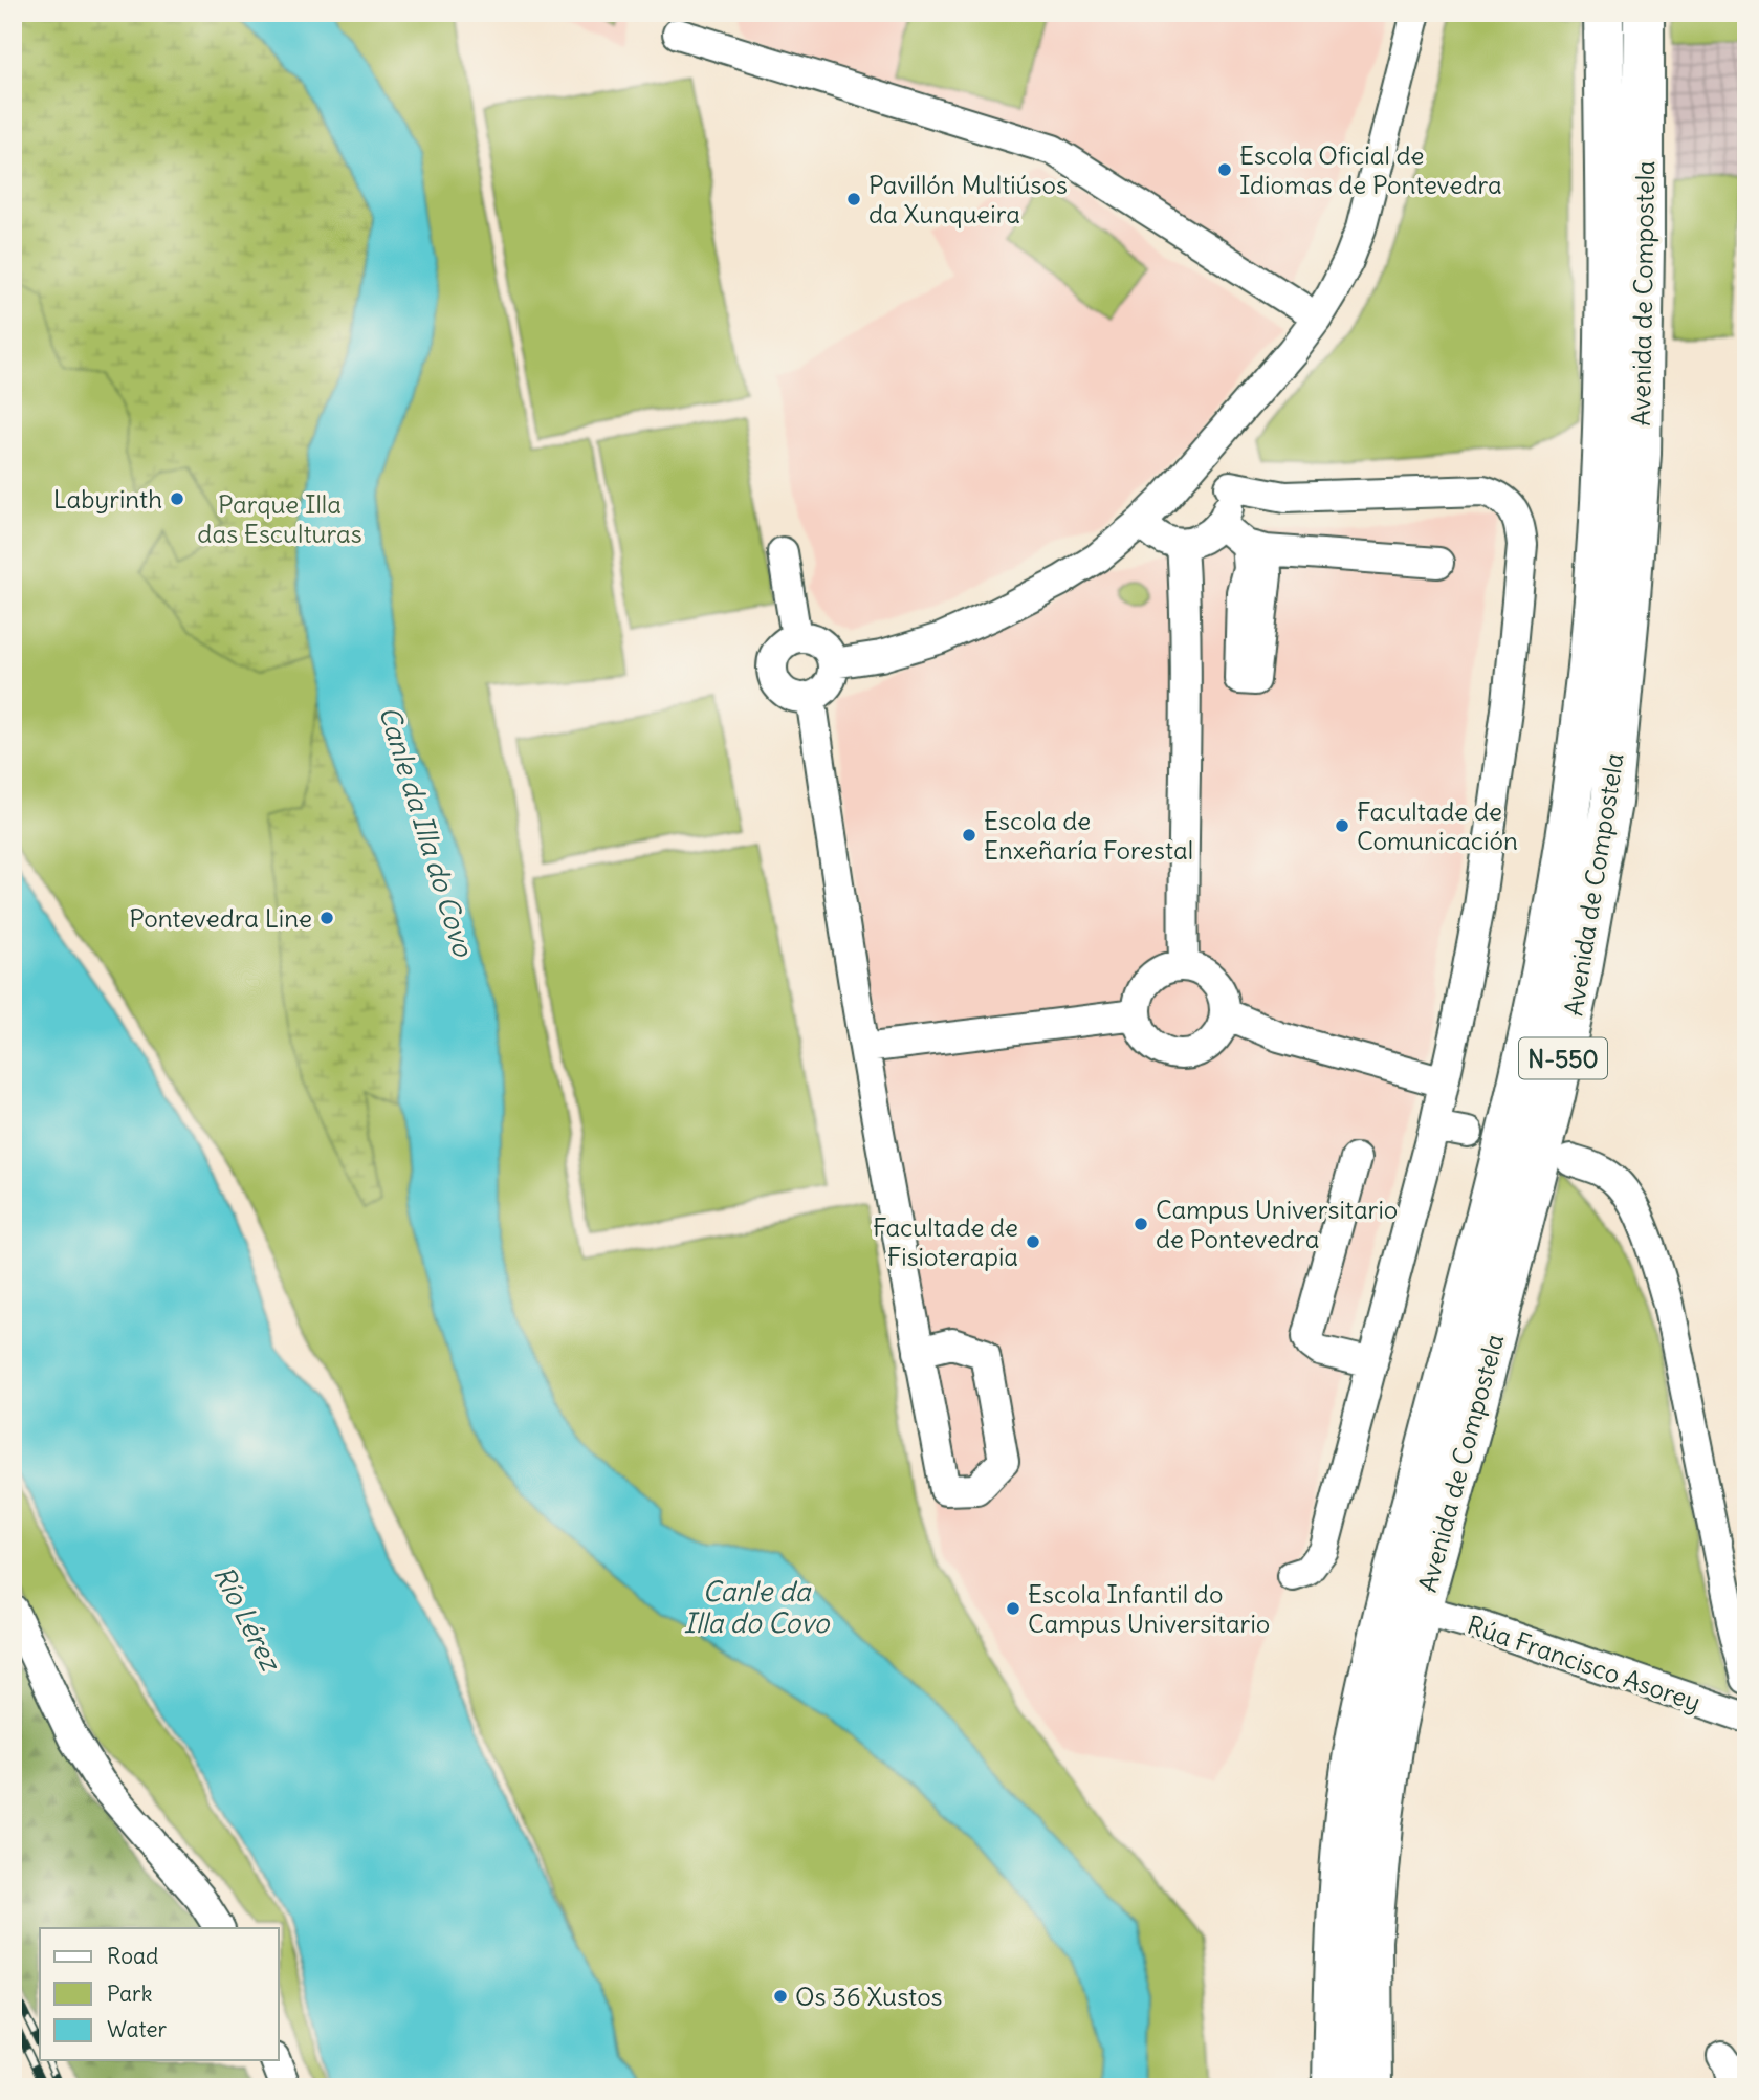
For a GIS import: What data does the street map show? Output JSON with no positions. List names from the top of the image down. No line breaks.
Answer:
{"streets":{"highway":["Avenida de Compostela","N-550"],"street":["Rúa Francisco Asorey"]},"crossings":[["Avenida de Compostela","Rúa Francisco Asorey"]],"water":["Canle da Illa do Covo","Río Lérez"],"parks":["Parque Illa das Esculturas"],"places":["Escola Oficial de Idiomas de Pontevedra","Pavillón Multiúsos da Xunqueira","Labyrinth","Facultade de Comunicación","Escola de Enxeñaría Forestal","Pontevedra Line","Campus Universitario de Pontevedra","Facultade de Fisioterapia","Escola Infantil do Campus Universitario","Os 36 Xustos"],"legend":["Road","Park","Water"]}
